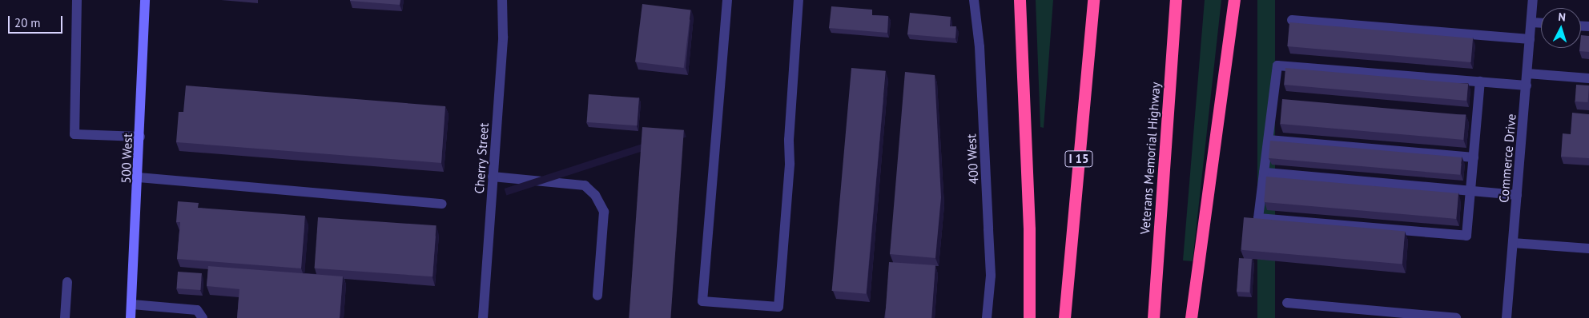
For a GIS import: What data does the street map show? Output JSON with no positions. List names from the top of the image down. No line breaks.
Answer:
{"streets":{"highway":["Veterans Memorial Highway","I 15"],"main road":["500 West"],"street":["Cherry Street","Commerce Drive","400 West"]},"scale_bar":"20 m","north":"top"}
